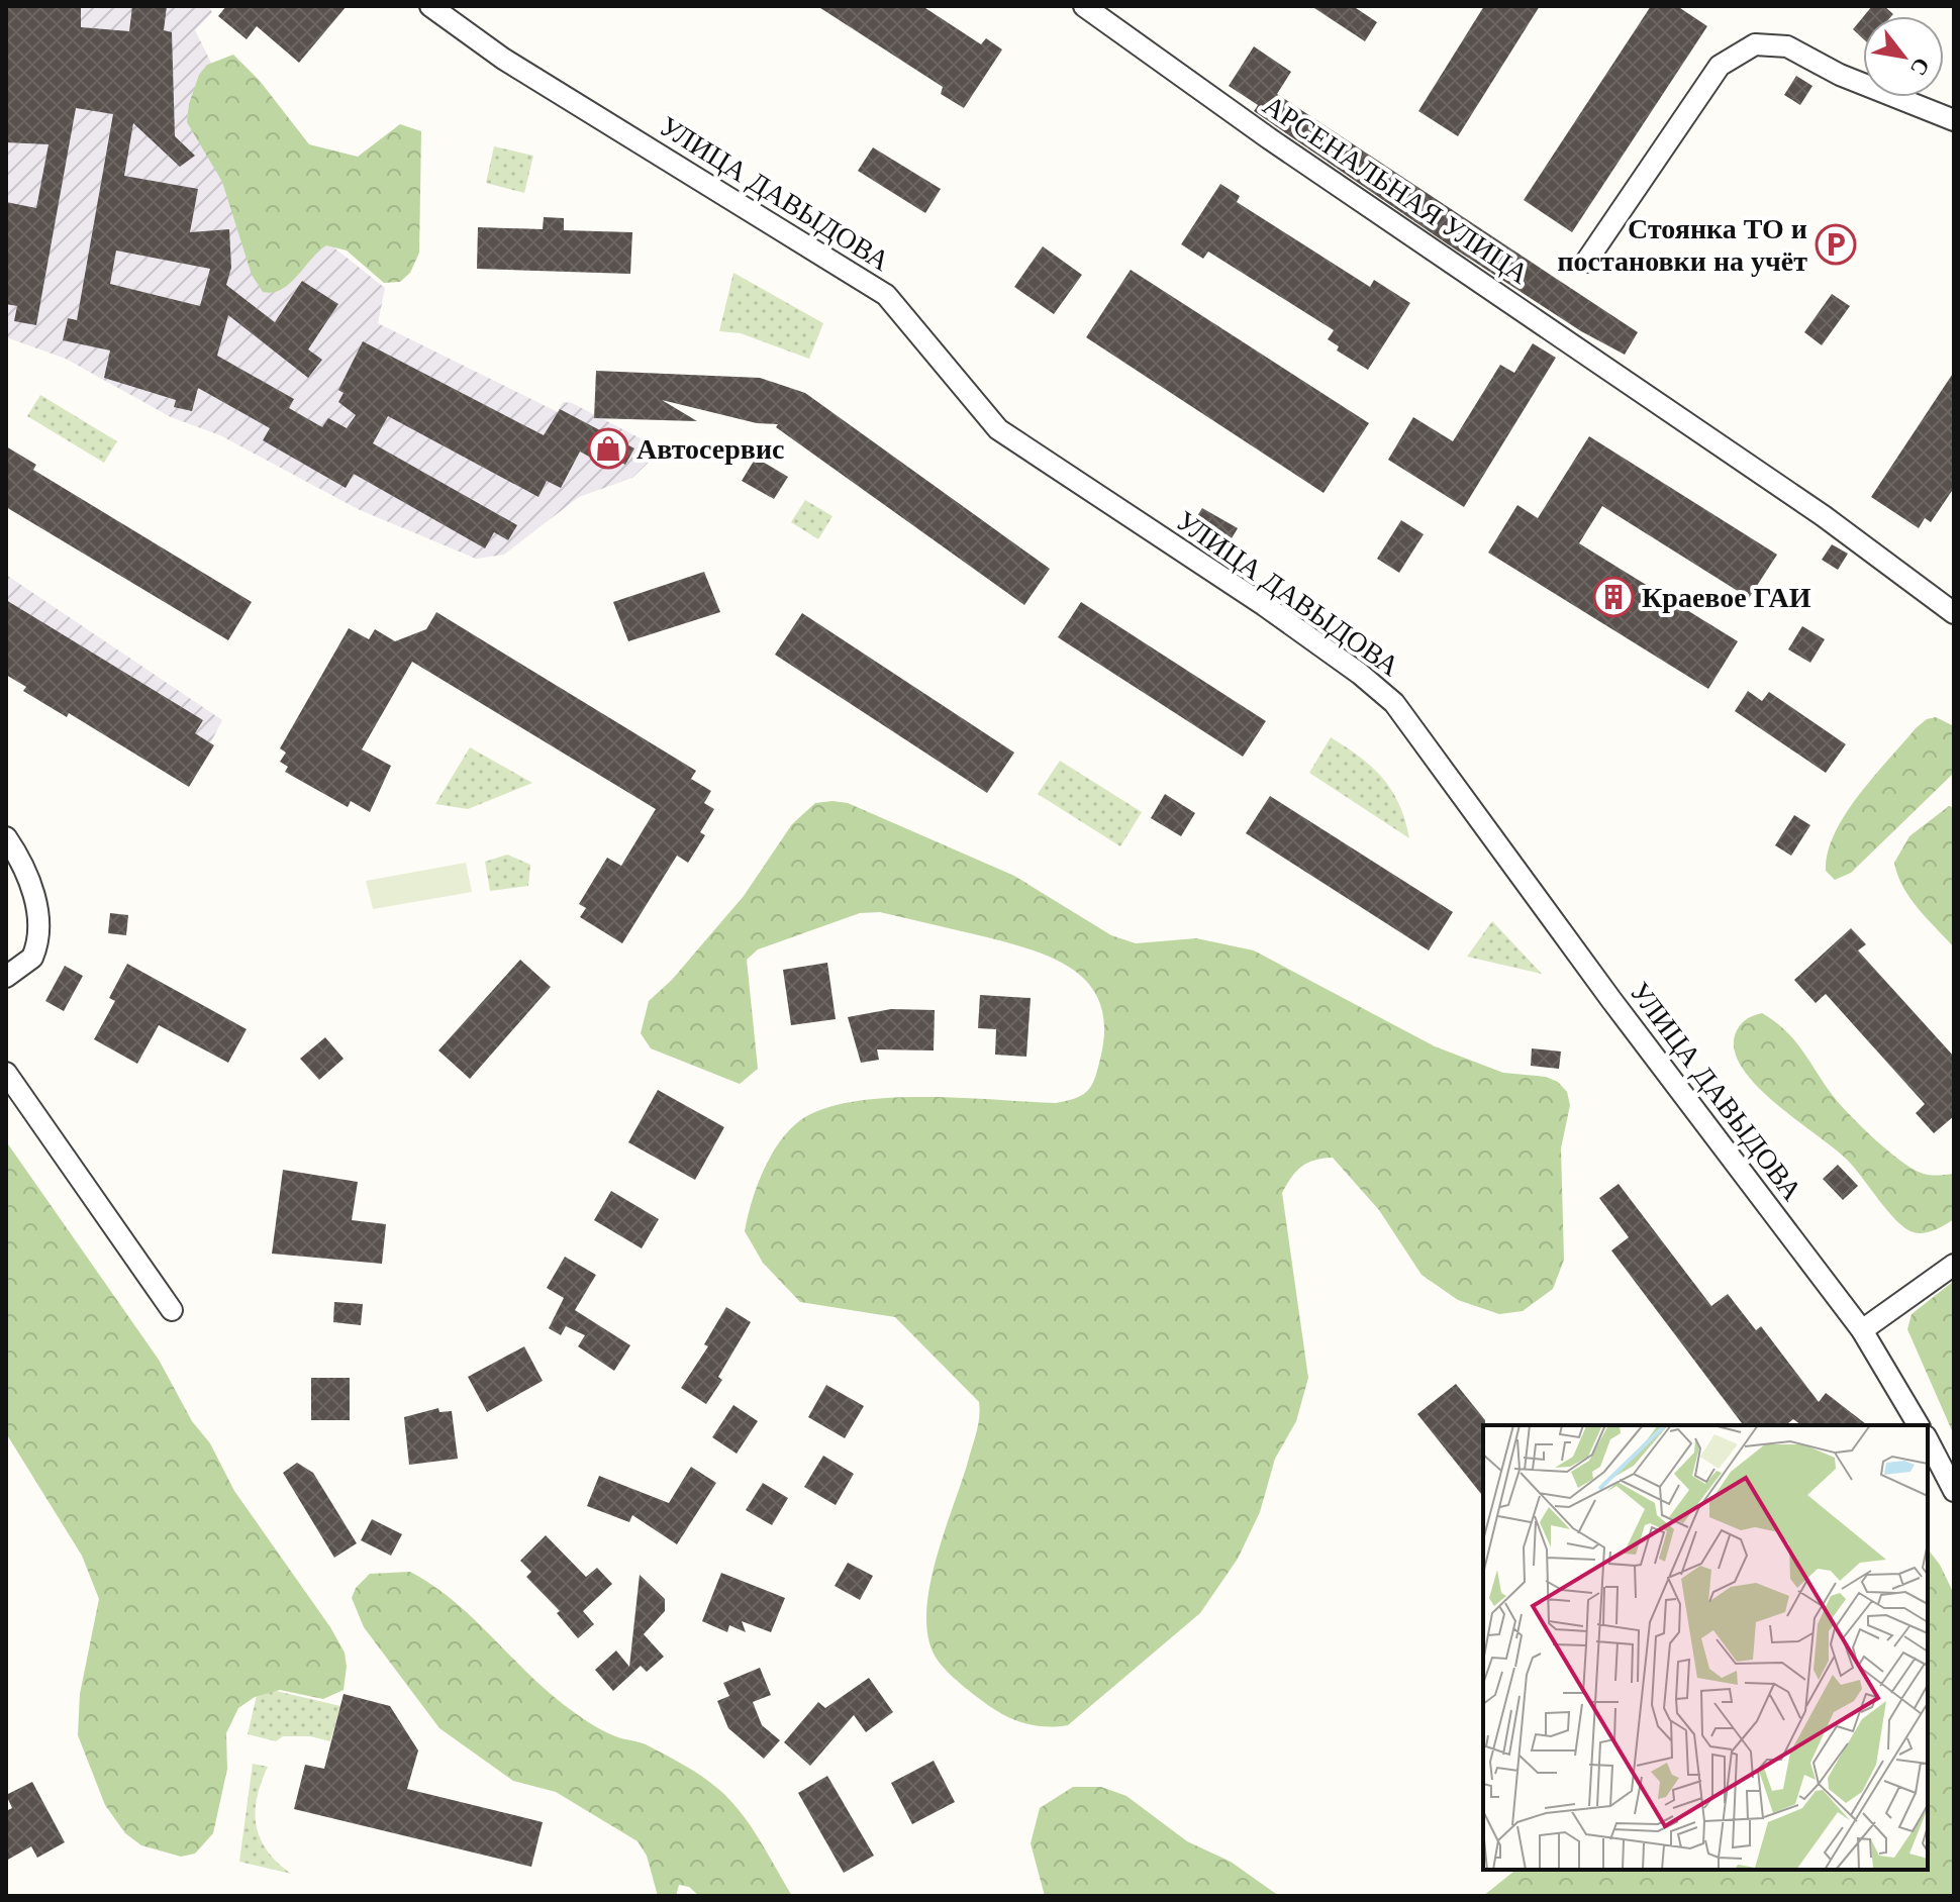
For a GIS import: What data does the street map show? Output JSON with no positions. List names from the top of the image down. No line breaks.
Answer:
{"streets":{"street":["АРСЕНАЛЬНАЯ УЛИЦА","УЛИЦА ДАВЫДОВА"]},"places":{"parking":["Стоянка ТО и постановки на учёт"],"shop":["Автосервис"],"building":["Краевое ГАИ"]},"north":"bottom right"}
